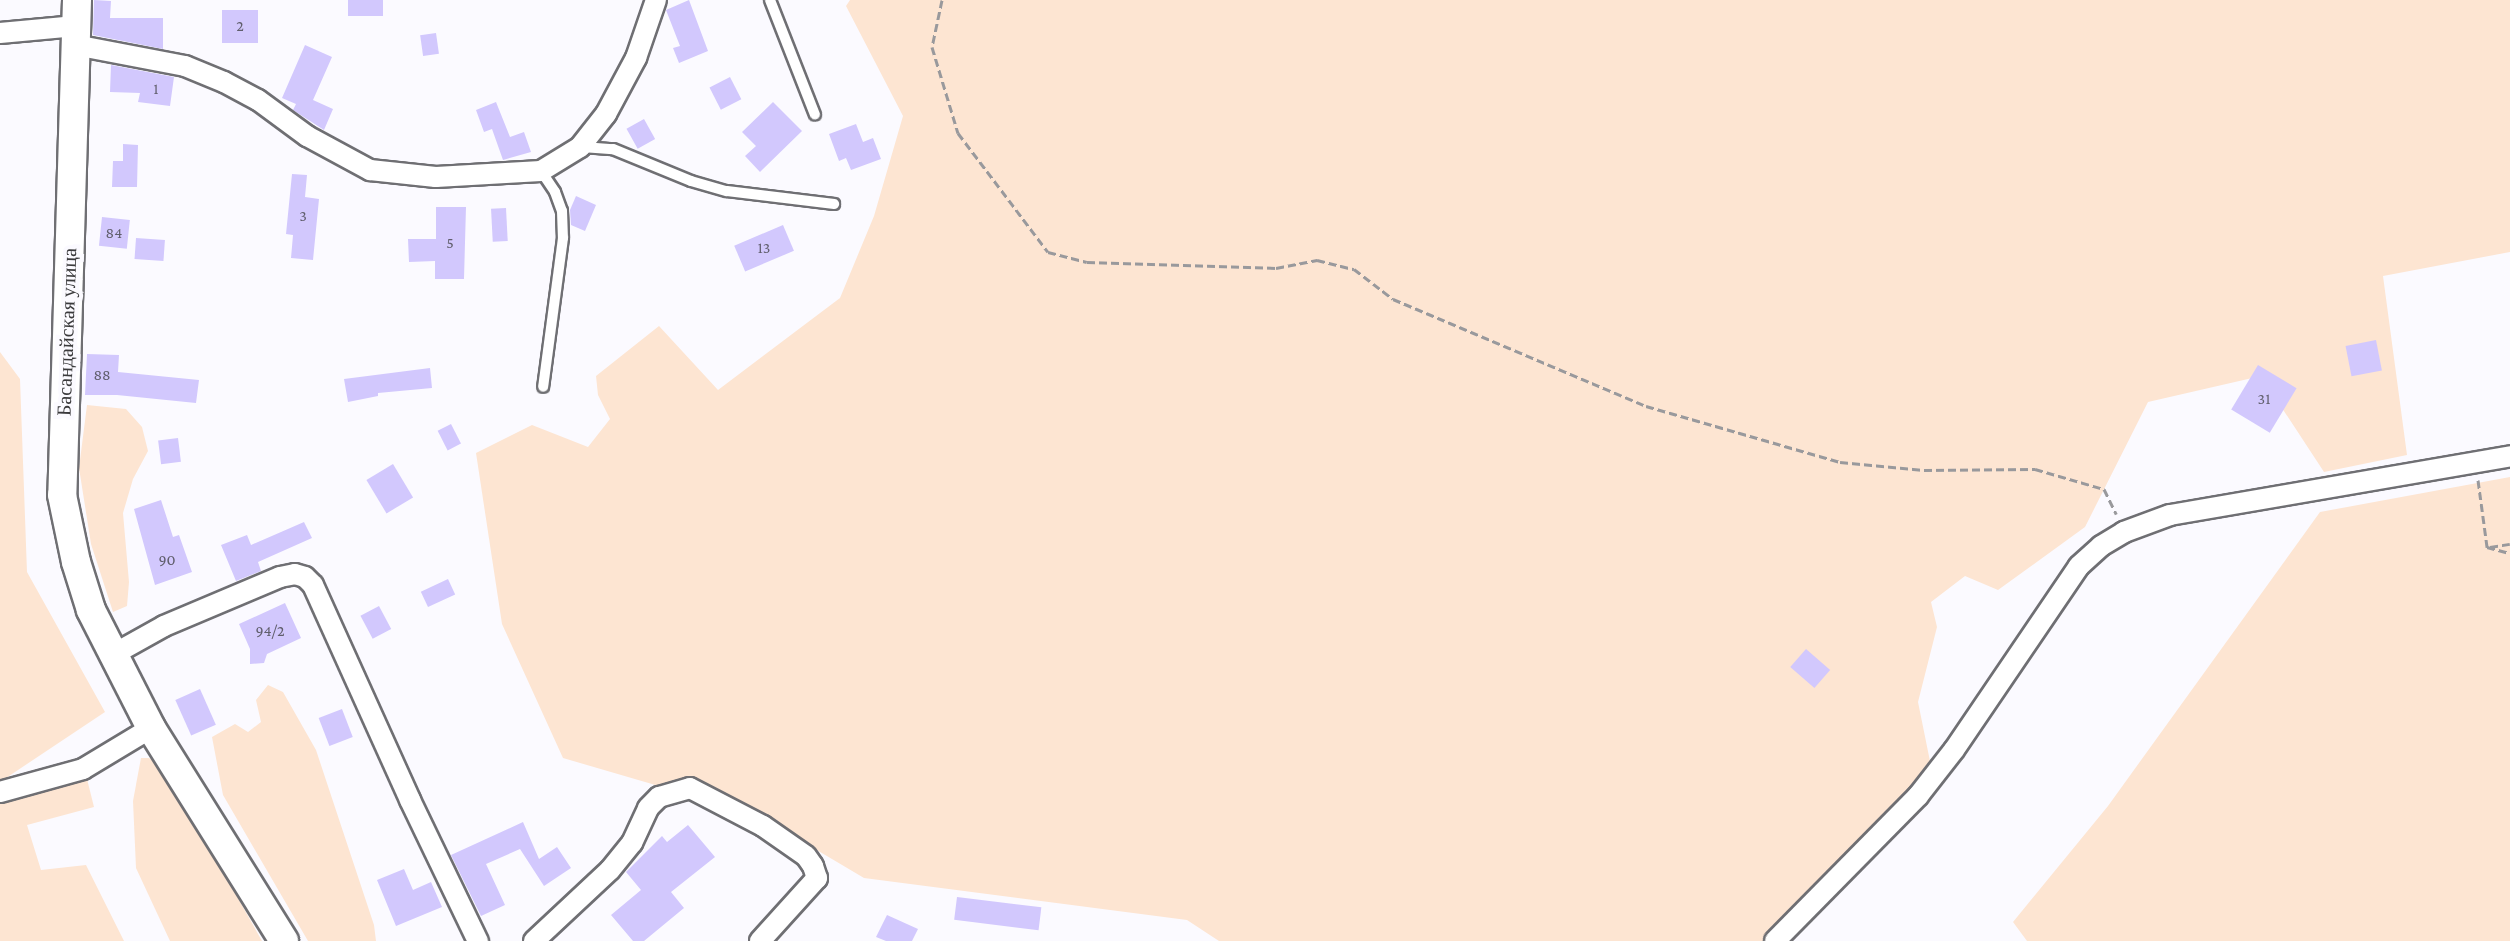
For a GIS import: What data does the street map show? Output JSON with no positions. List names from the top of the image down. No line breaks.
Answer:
{"streets":{"street":["Басандайская улица"]},"house_numbers":["2","1","3","84","5","13","88","31","90","94/2"]}
